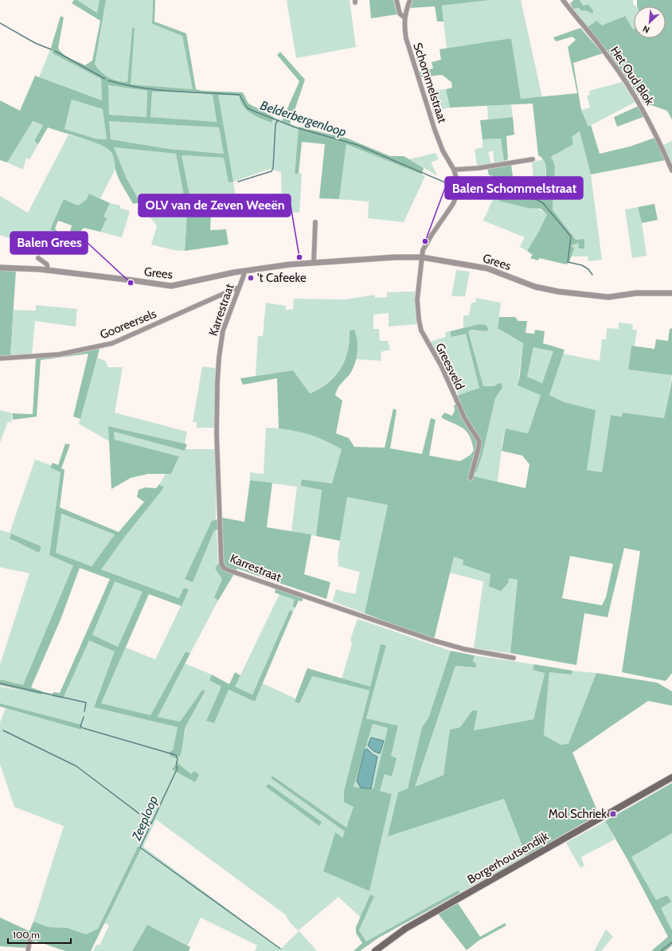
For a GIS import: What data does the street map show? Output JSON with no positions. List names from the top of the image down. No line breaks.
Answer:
{"streets":{"main road":["Borgerhoutsendijk"],"street":["Het Oud Blok","Schommelstraat","Grees","Karrestraat","Gooreersels","Greesveld"]},"crossings":[["Schommelstraat","Grees"],["Schommelstraat","Greesveld"],["Grees","Karrestraat"],["Grees","Greesveld"],["Karrestraat","Gooreersels"]],"water":["Belderbergenloop","Zeeploop"],"places":{"other":["Balen Schommelstraat","OLV van de Zeven Weeën","'t Cafeeke","Balen Grees"],"transit":["Mol Schriek"]},"scale_bar":"100 m","north":"bottom left"}
